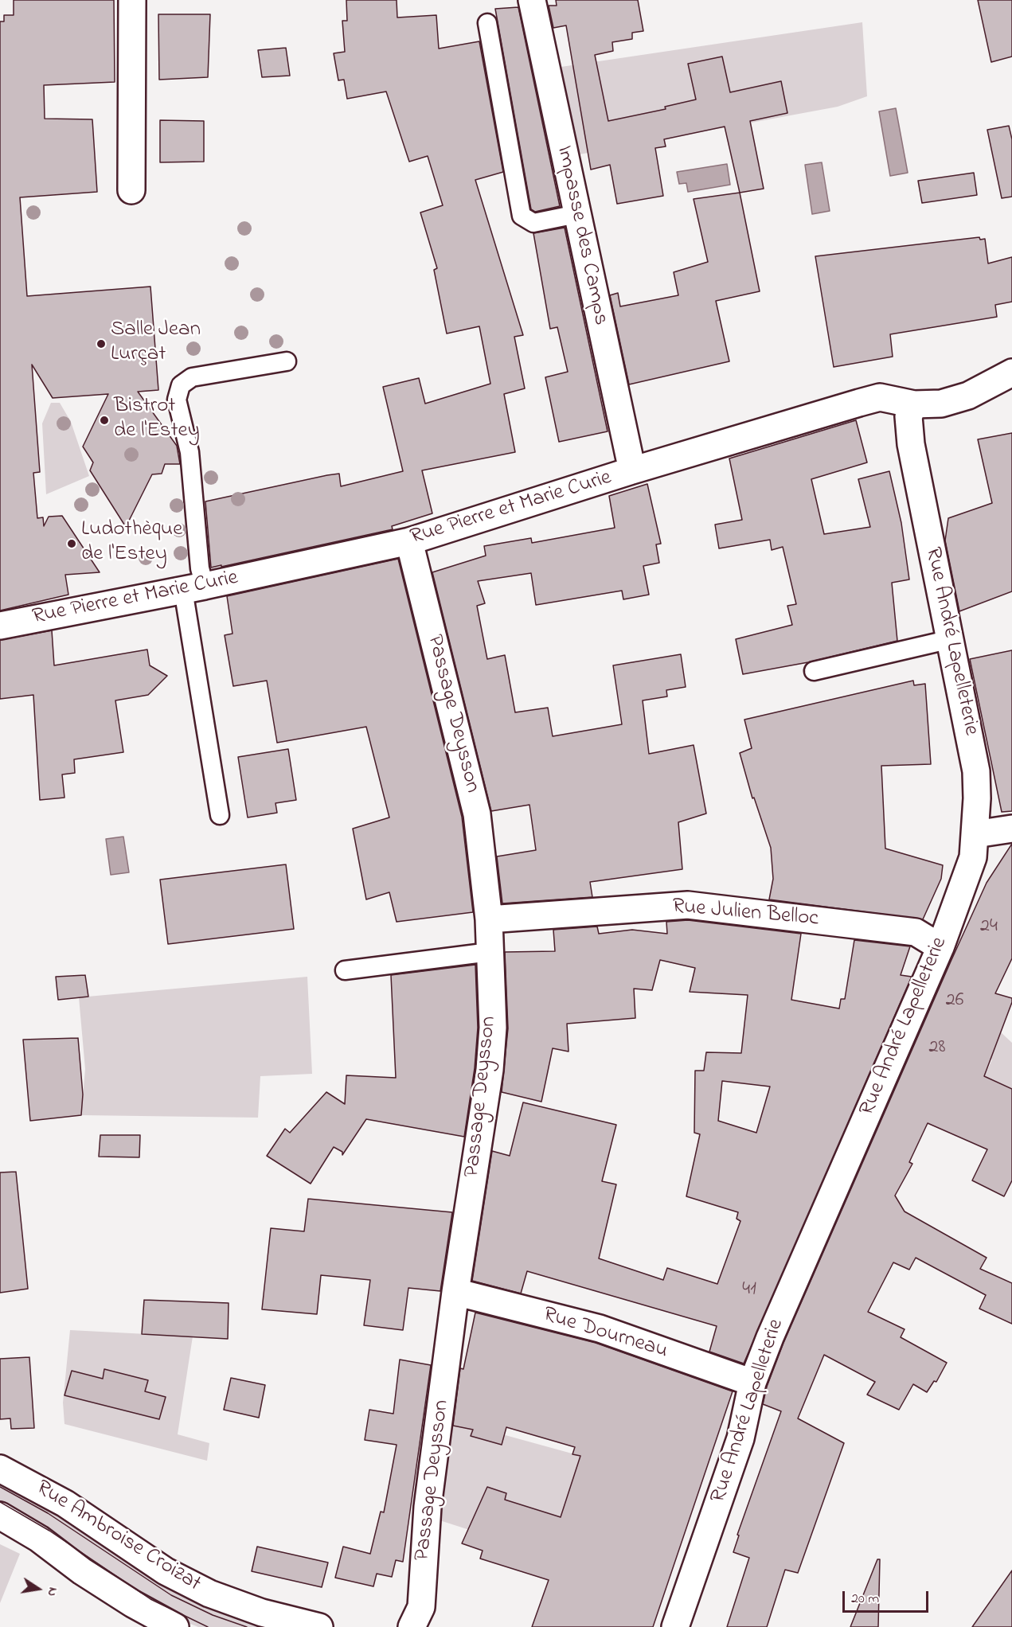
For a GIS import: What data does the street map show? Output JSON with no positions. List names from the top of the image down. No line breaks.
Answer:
{"streets":{"street":["Impasse des Camps","Rue Pierre et Marie Curie","Rue André Lapelleterie","Passage Deysson","Rue Julien Belloc","Rue Dourneau","Rue Ambroise Croizat"]},"crossings":[["Impasse des Camps","Rue Pierre et Marie Curie"],["Rue Pierre et Marie Curie","Rue André Lapelleterie"],["Rue Pierre et Marie Curie","Passage Deysson"],["Rue André Lapelleterie","Rue Julien Belloc"],["Rue André Lapelleterie","Rue Dourneau"],["Passage Deysson","Rue Julien Belloc"],["Passage Deysson","Rue Dourneau"]],"places":["Salle Jean Lurçat","Bistrot de l'Estey","Ludothèque de l'Estey"],"house_numbers":["24","26","28","41"],"scale_bar":"20 m","north":"right"}
